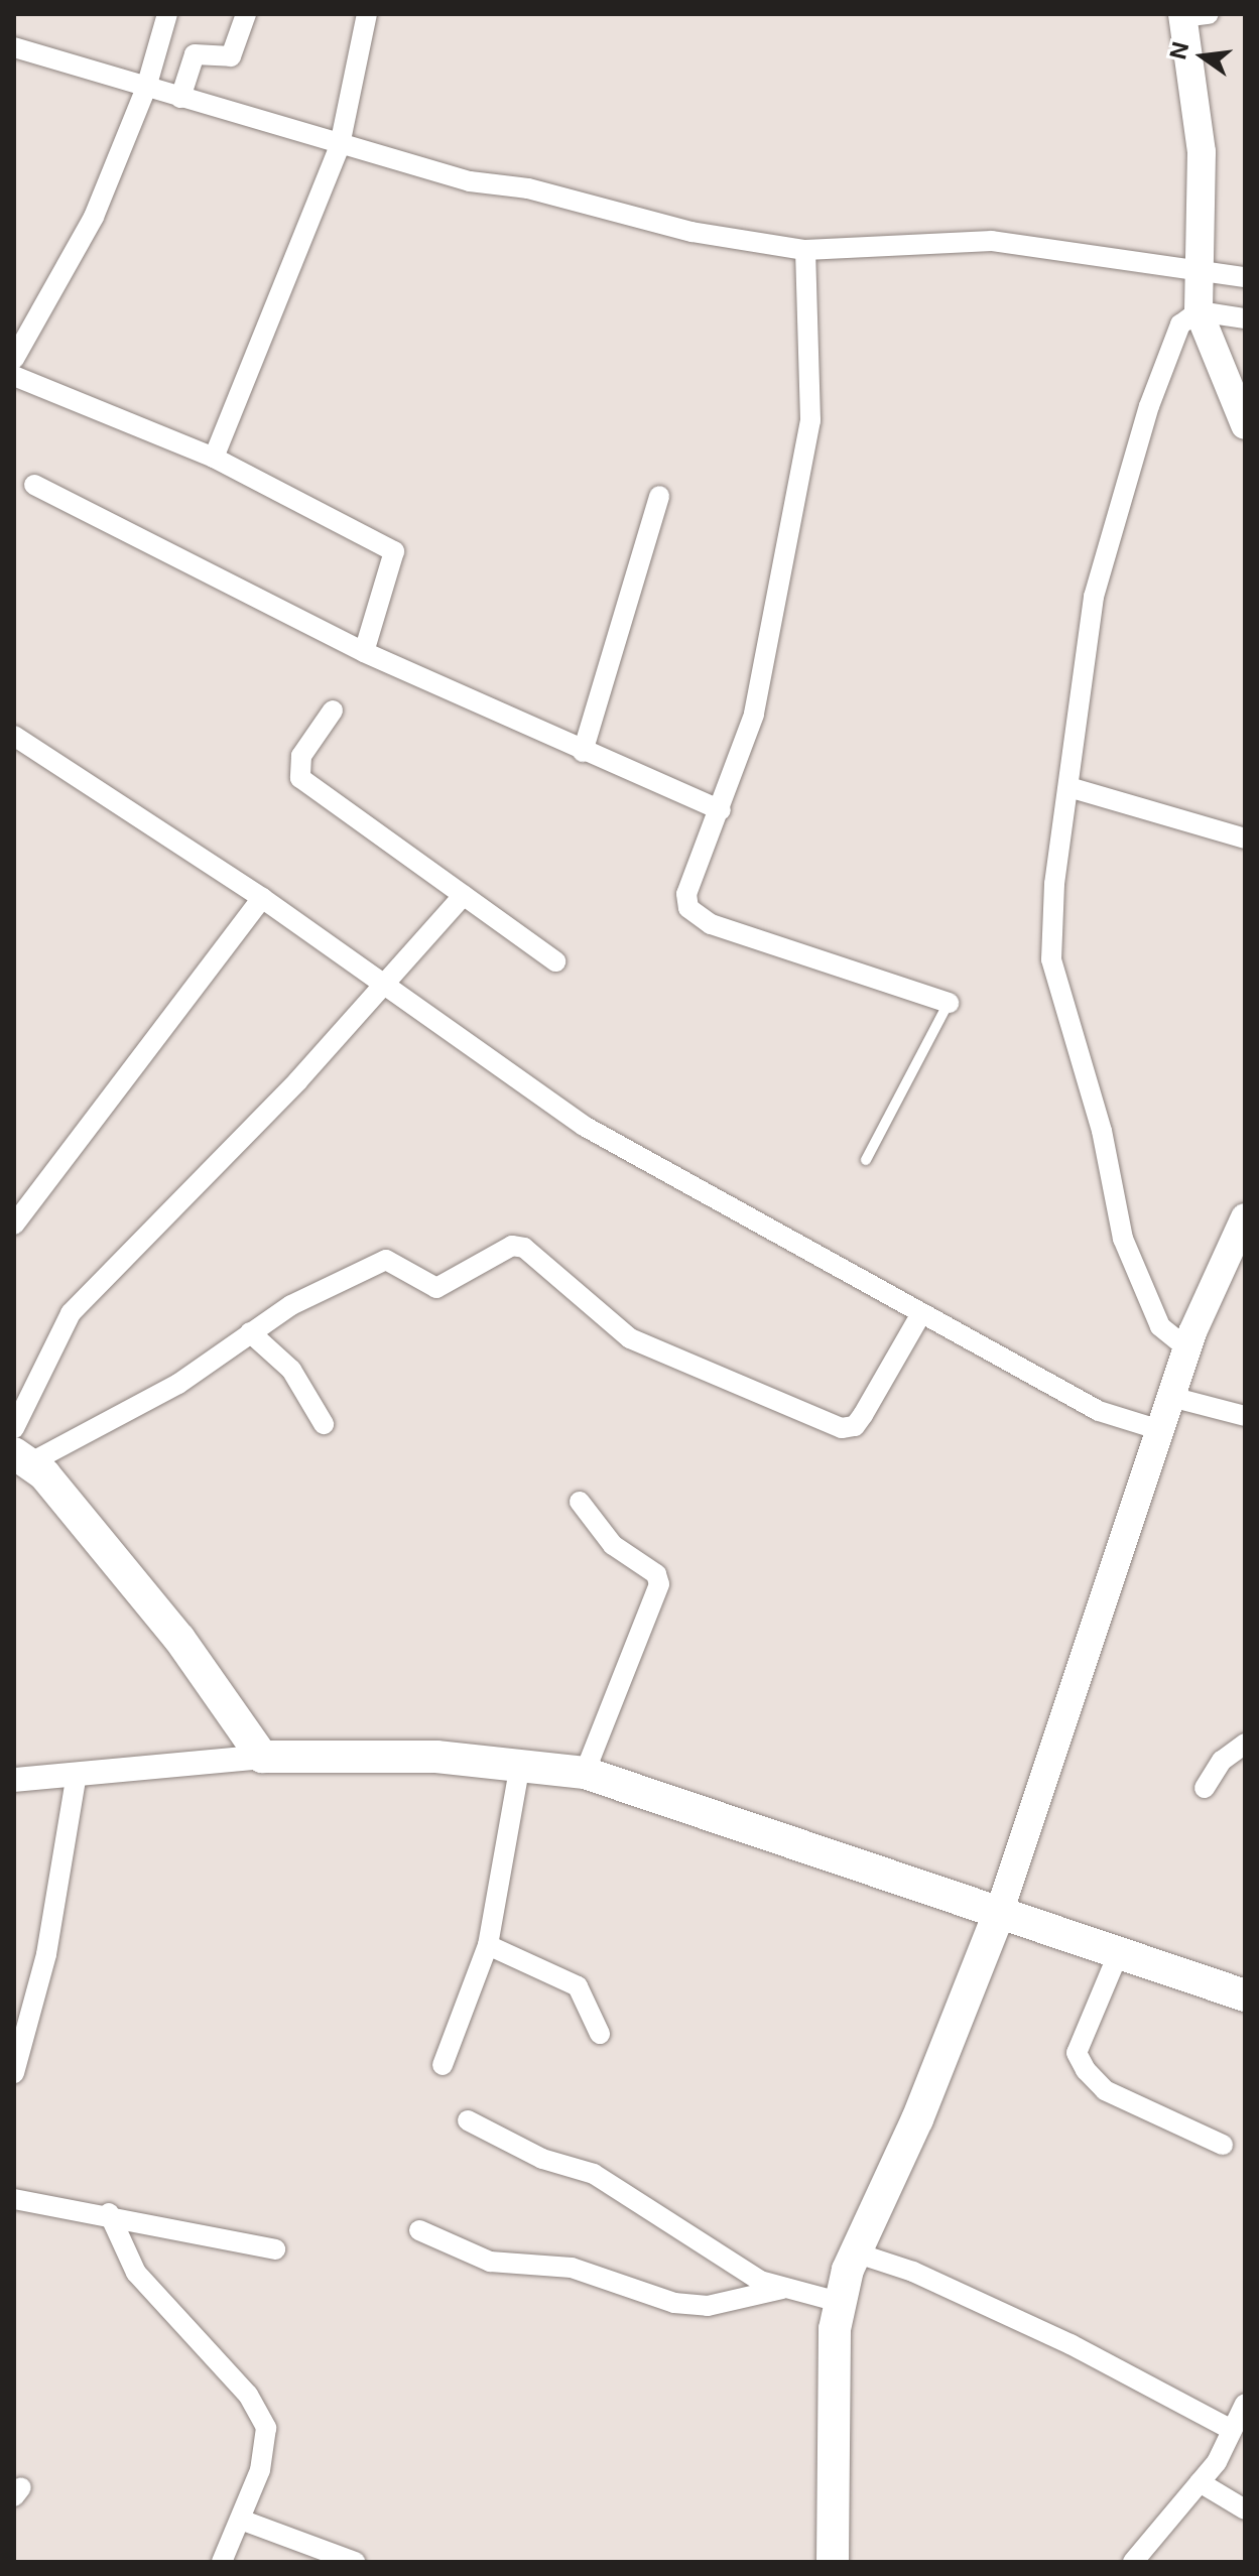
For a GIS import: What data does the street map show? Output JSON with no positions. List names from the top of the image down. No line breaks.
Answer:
{"north":"left"}
